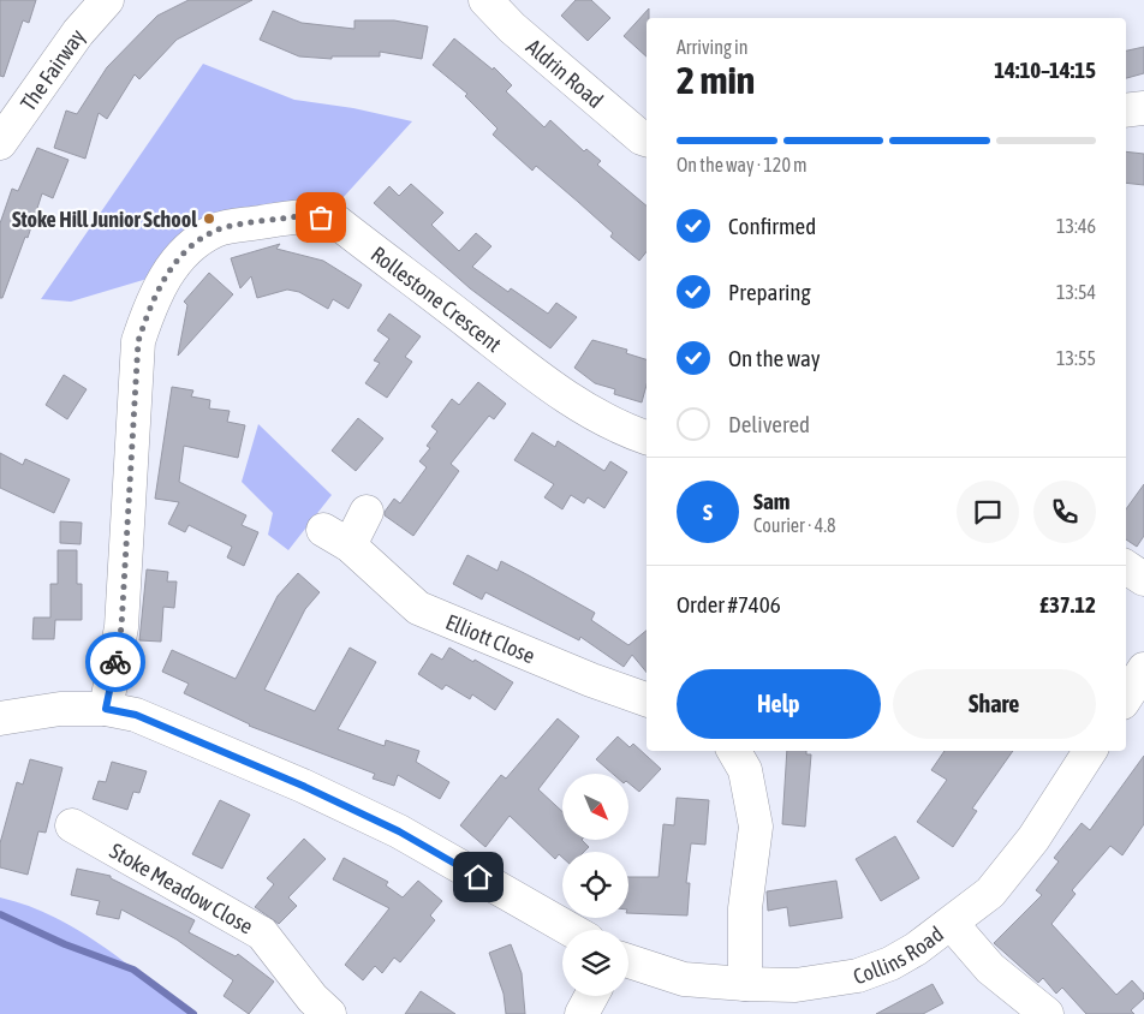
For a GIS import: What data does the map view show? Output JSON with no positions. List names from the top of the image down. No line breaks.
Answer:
{"streets":{"street":["The Fairway","Aldrin Road","Rollestone Crescent","Elliott Close","Stoke Meadow Close","Collins Road"]},"places":["Stoke Hill Junior School"],"north":"bottom right","page":{"heading":["2 min","Arriving in","14:10–14:15"],"panel":["Sam","Courier · 4.8","Order #7406","£37.12"],"bar":"On the way · 120 m","list":[["Confirmed","13:46"],["Preparing","13:54"],["On the way","13:55"],"Delivered"],"round":"S","buttons":["Help","Share"]}}
